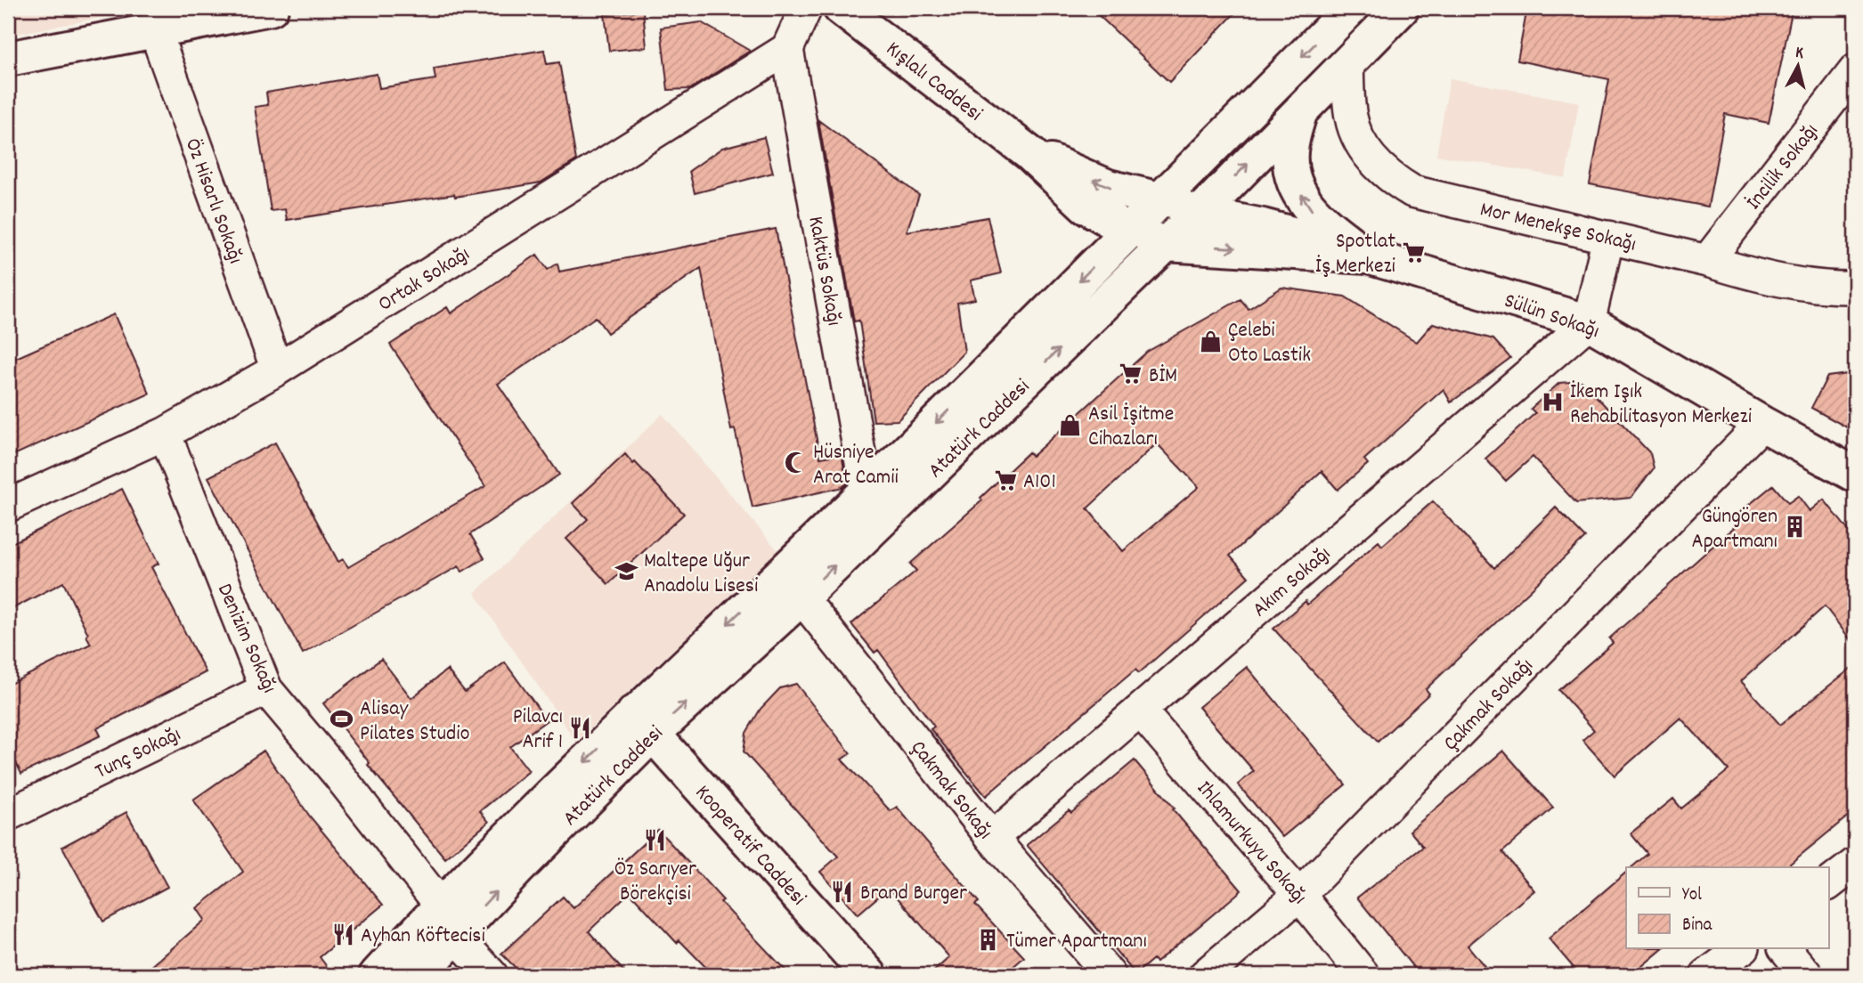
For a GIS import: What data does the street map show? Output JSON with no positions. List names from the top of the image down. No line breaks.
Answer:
{"streets":{"main road":["Kışlalı Caddesi","Sülün Sokağı","Atatürk Caddesi","Kooperatif Caddesi"],"street":["İncilik Sokağı","Öz Hisarlı Sokağı","Mor Menekşe Sokağı","Kaktüs Sokağı","Ortak Sokağı","Akım Sokağı","Denizim Sokağı","Çakmak Sokağı","Tunç Sokağı","Ihlamurkuyu Sokağı"]},"crossings":[["Kışlalı Caddesi","Sülün Sokağı"],["Kışlalı Caddesi","Atatürk Caddesi"],["İncilik Sokağı","Mor Menekşe Sokağı"],["Öz Hisarlı Sokağı","Ortak Sokağı"],["Mor Menekşe Sokağı","Atatürk Caddesi"],["Kaktüs Sokağı","Ortak Sokağı"],["Kaktüs Sokağı","Atatürk Caddesi"],["Ortak Sokağı","Denizim Sokağı"],["Sülün Sokağı","Akım Sokağı"],["Sülün Sokağı","Çakmak Sokağı"],["Atatürk Caddesi","Denizim Sokağı"],["Atatürk Caddesi","Çakmak Sokağı"],["Atatürk Caddesi","Kooperatif Caddesi"],["Akım Sokağı","Çakmak Sokağı"],["Akım Sokağı","Ihlamurkuyu Sokağı"],["Denizim Sokağı","Tunç Sokağı"],["Çakmak Sokağı","Ihlamurkuyu Sokağı"]],"places":{"supermarket":["Spotlat İş Merkezi","BİM","A101"],"shop":["Çelebi Oto Lastik","Asil İşitme Cihazları"],"hospital":["İkem Işık Rehabilitasyon Merkezi"],"mosque":["Hüsniye Arat Camii"],"building":["Güngören Apartmanı","Tümer Apartmanı"],"school or university":["Maltepe Uğur Anadolu Lisesi"],"sports":["Alisay Pilates Studio"],"restaurant":["Pilavcı Arif 1","Öz Sarıyer Börekçisi","Brand Burger","Ayhan Köftecisi"]},"legend":["Yol","Bina"],"north":"top"}
